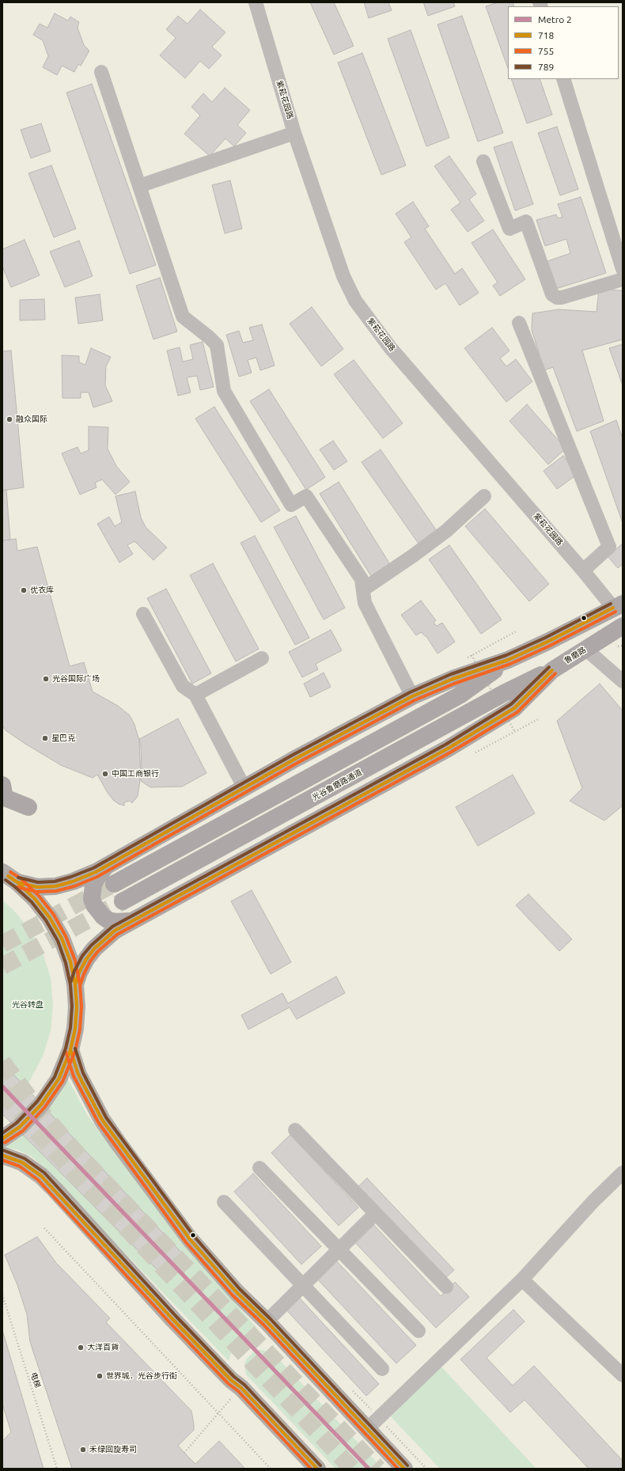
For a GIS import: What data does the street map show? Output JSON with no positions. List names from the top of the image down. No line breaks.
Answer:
{"streets":{"main road":["鲁磨路","光谷鲁磨路通道"],"street":["紫菘花园路"],"path":["电梯"]},"crossings":[["鲁磨路","光谷鲁磨路通道"]],"parks":["光谷转盘"],"places":["融众国际","优衣库","光谷国际广场","星巴克","中国工商银行","大洋百貨","世界城．光谷步行街","禾绿回旋寿司"],"lines":["transit line 789","transit line 718","transit line 755","metro line 2"],"legend":["Metro 2","718","755","789"]}
